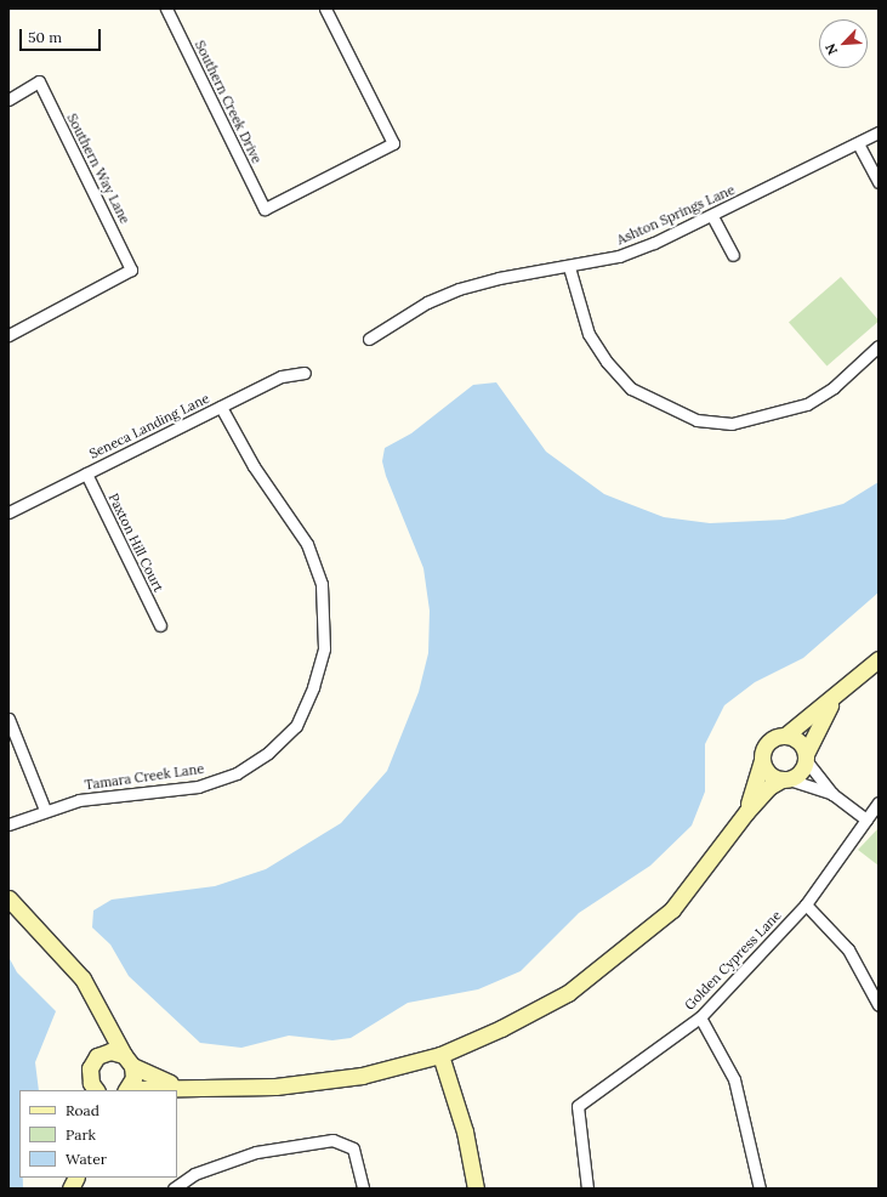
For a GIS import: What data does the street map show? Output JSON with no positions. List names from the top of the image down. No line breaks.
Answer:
{"streets":{"street":["Southern Creek Drive","Southern Way Lane","Ashton Springs Lane","Seneca Landing Lane","Paxton Hill Court","Tamara Creek Lane","Golden Cypress Lane"]},"crossings":[["Seneca Landing Lane","Paxton Hill Court"],["Seneca Landing Lane","Tamara Creek Lane"]],"legend":["Road","Park","Water"],"scale_bar":"50 m","north":"bottom left"}
